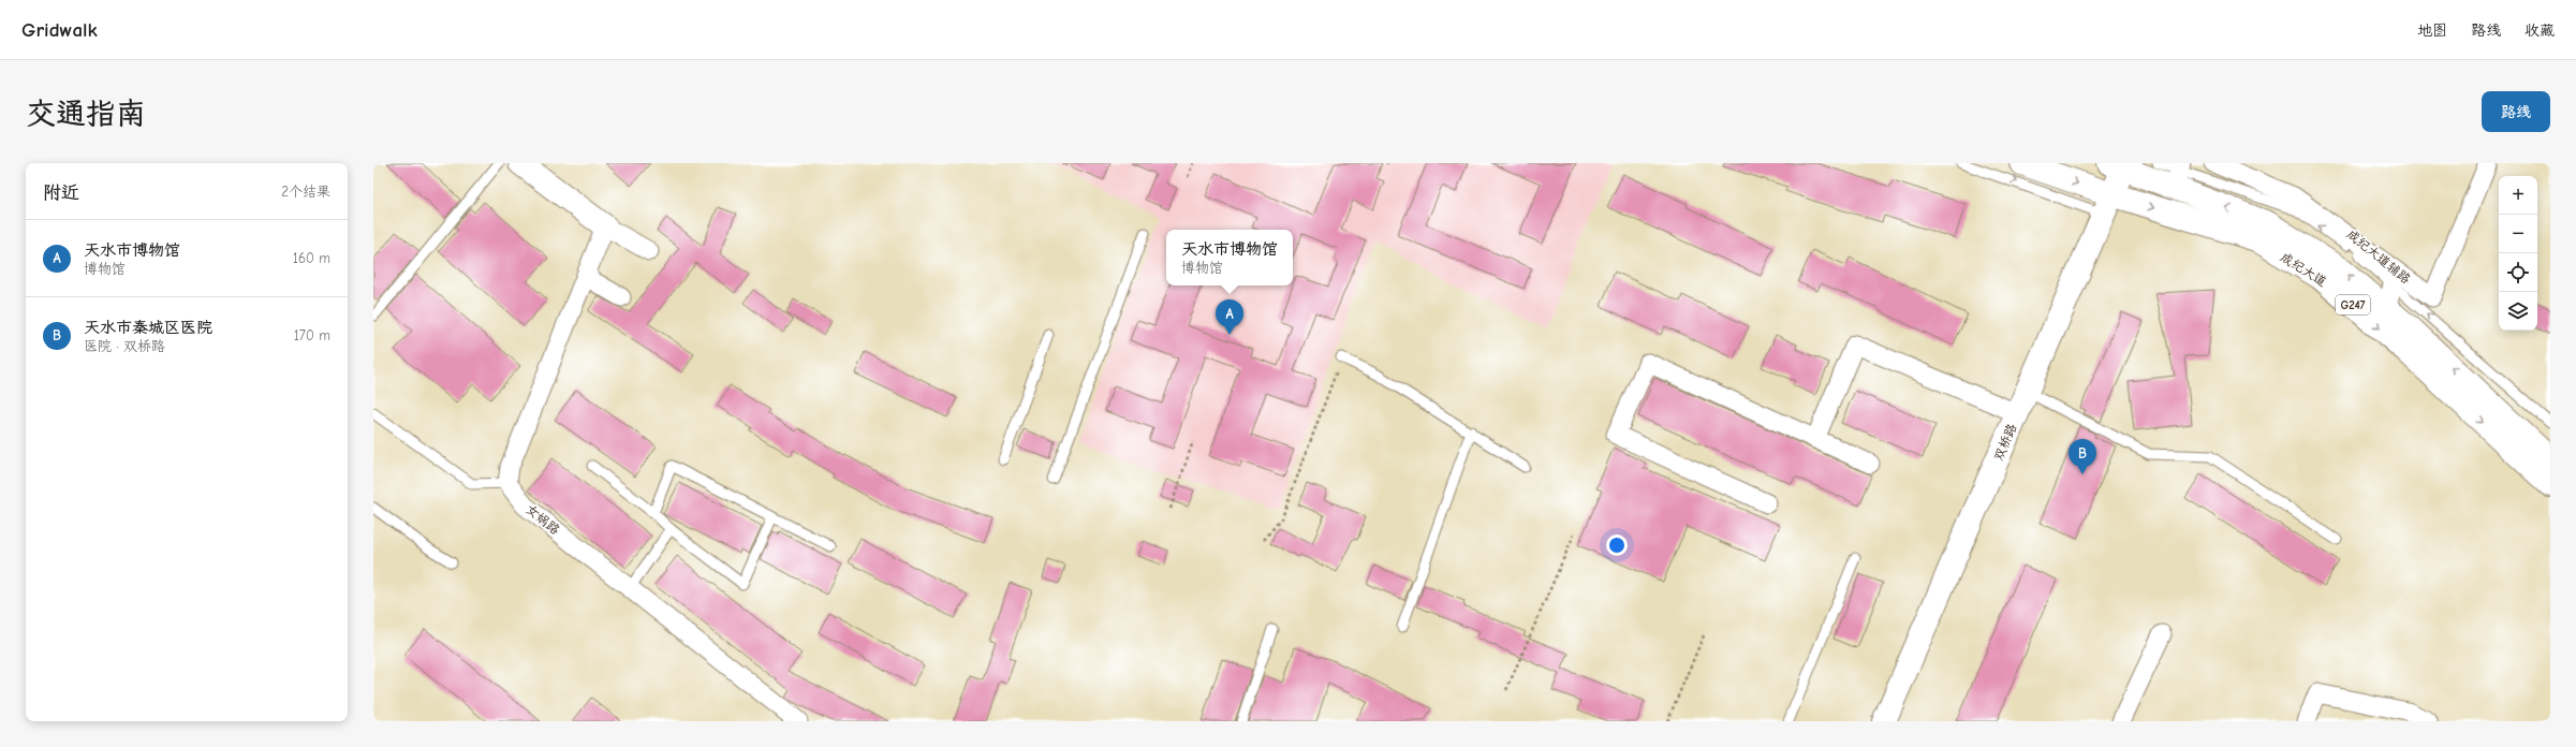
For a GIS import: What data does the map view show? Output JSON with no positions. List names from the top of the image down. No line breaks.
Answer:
{"streets":{"main road":["成纪大道","G247","双桥路"],"street":["女娲路"],"lane":["成纪大道辅路"]},"crossings":[["成纪大道辅路","成纪大道"],["成纪大道","双桥路"]],"one_way":["成纪大道辅路"],"page":{"header":"Gridwalk","nav":["地图","路线","收藏"],"buttons":"路线","title":"交通指南","heading":["附近","2个结果"],"map_buttons":["+","−"],"list":[{"mark":"A","name":"天水市博物馆","note":"博物馆","value":"160 m"},{"mark":"B","name":"天水市秦城区医院","note":"医院 · 双桥路","value":"170 m"}],"popup":["天水市博物馆","博物馆"],"pins":["A","B"]}}
